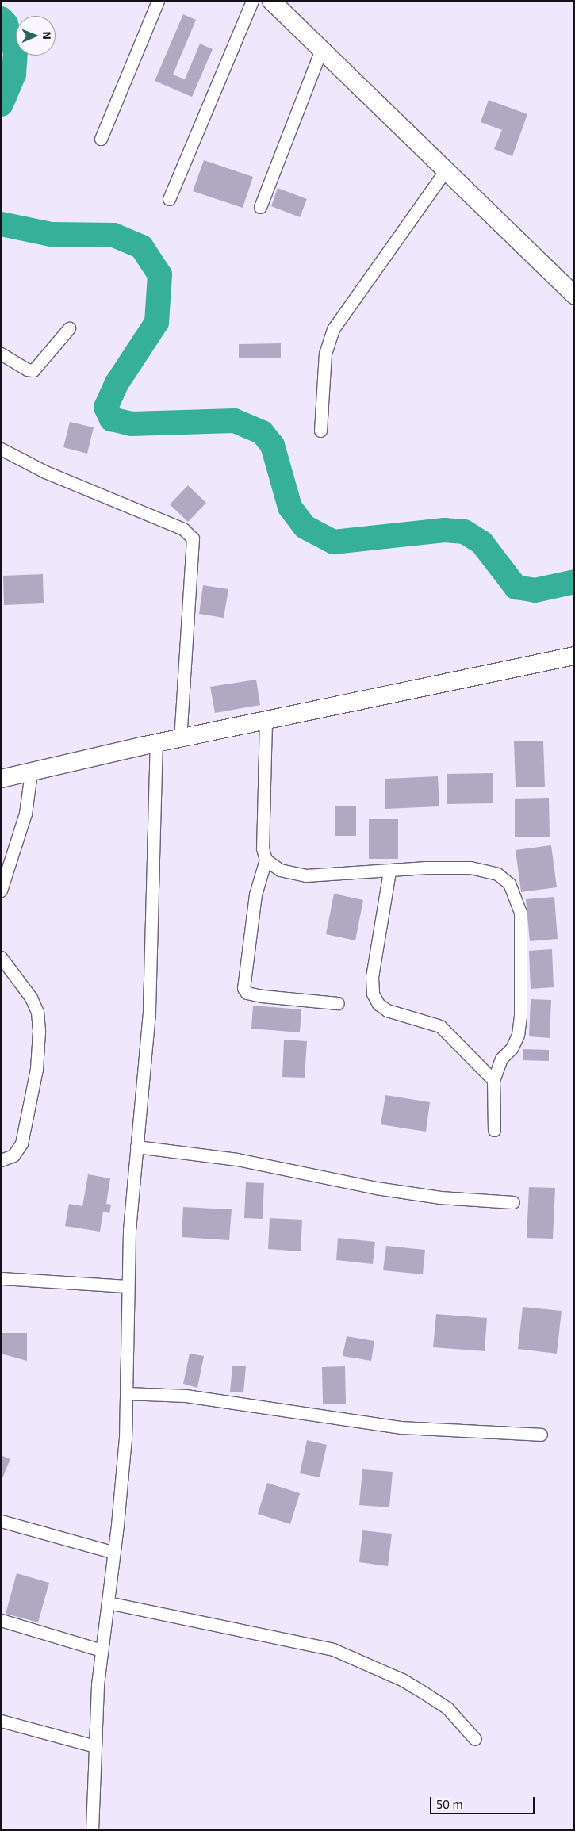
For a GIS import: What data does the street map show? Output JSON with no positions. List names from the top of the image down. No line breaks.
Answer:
{"scale_bar":"50 m","north":"right"}
